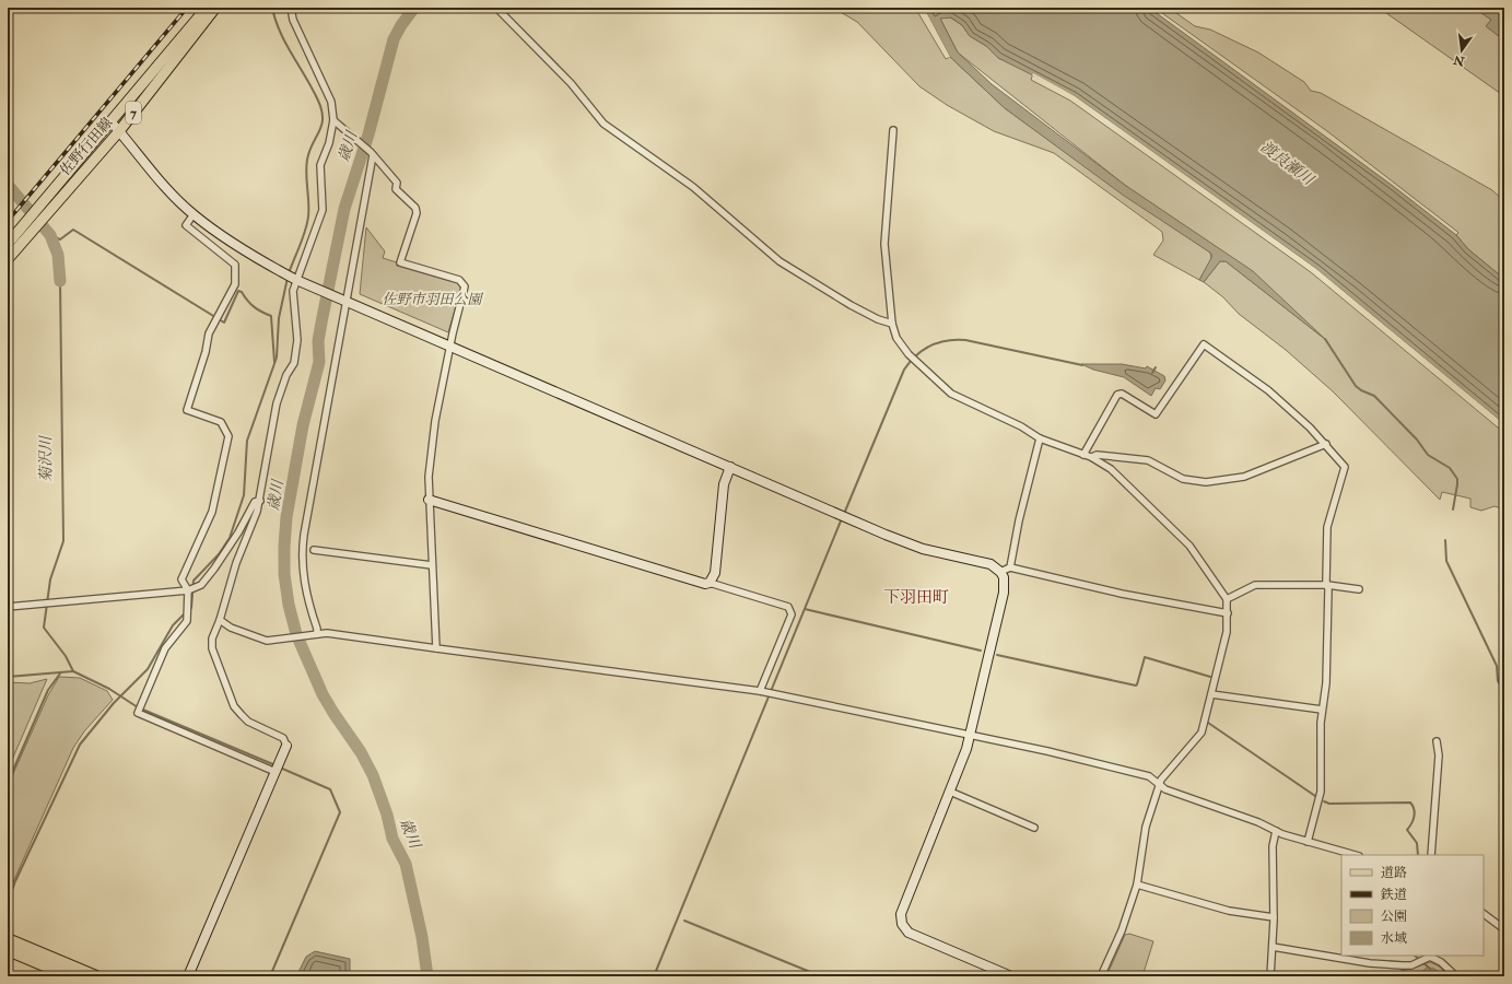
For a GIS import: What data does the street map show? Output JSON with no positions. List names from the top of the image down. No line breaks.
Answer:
{"streets":{"main road":["7","佐野行田線"]},"districts":["下羽田町"],"water":["歳川","渡良瀬川","菊沢川"],"parks":["佐野市羽田公園"],"legend":["道路","鉄道","公園","水域"],"north":"bottom"}
